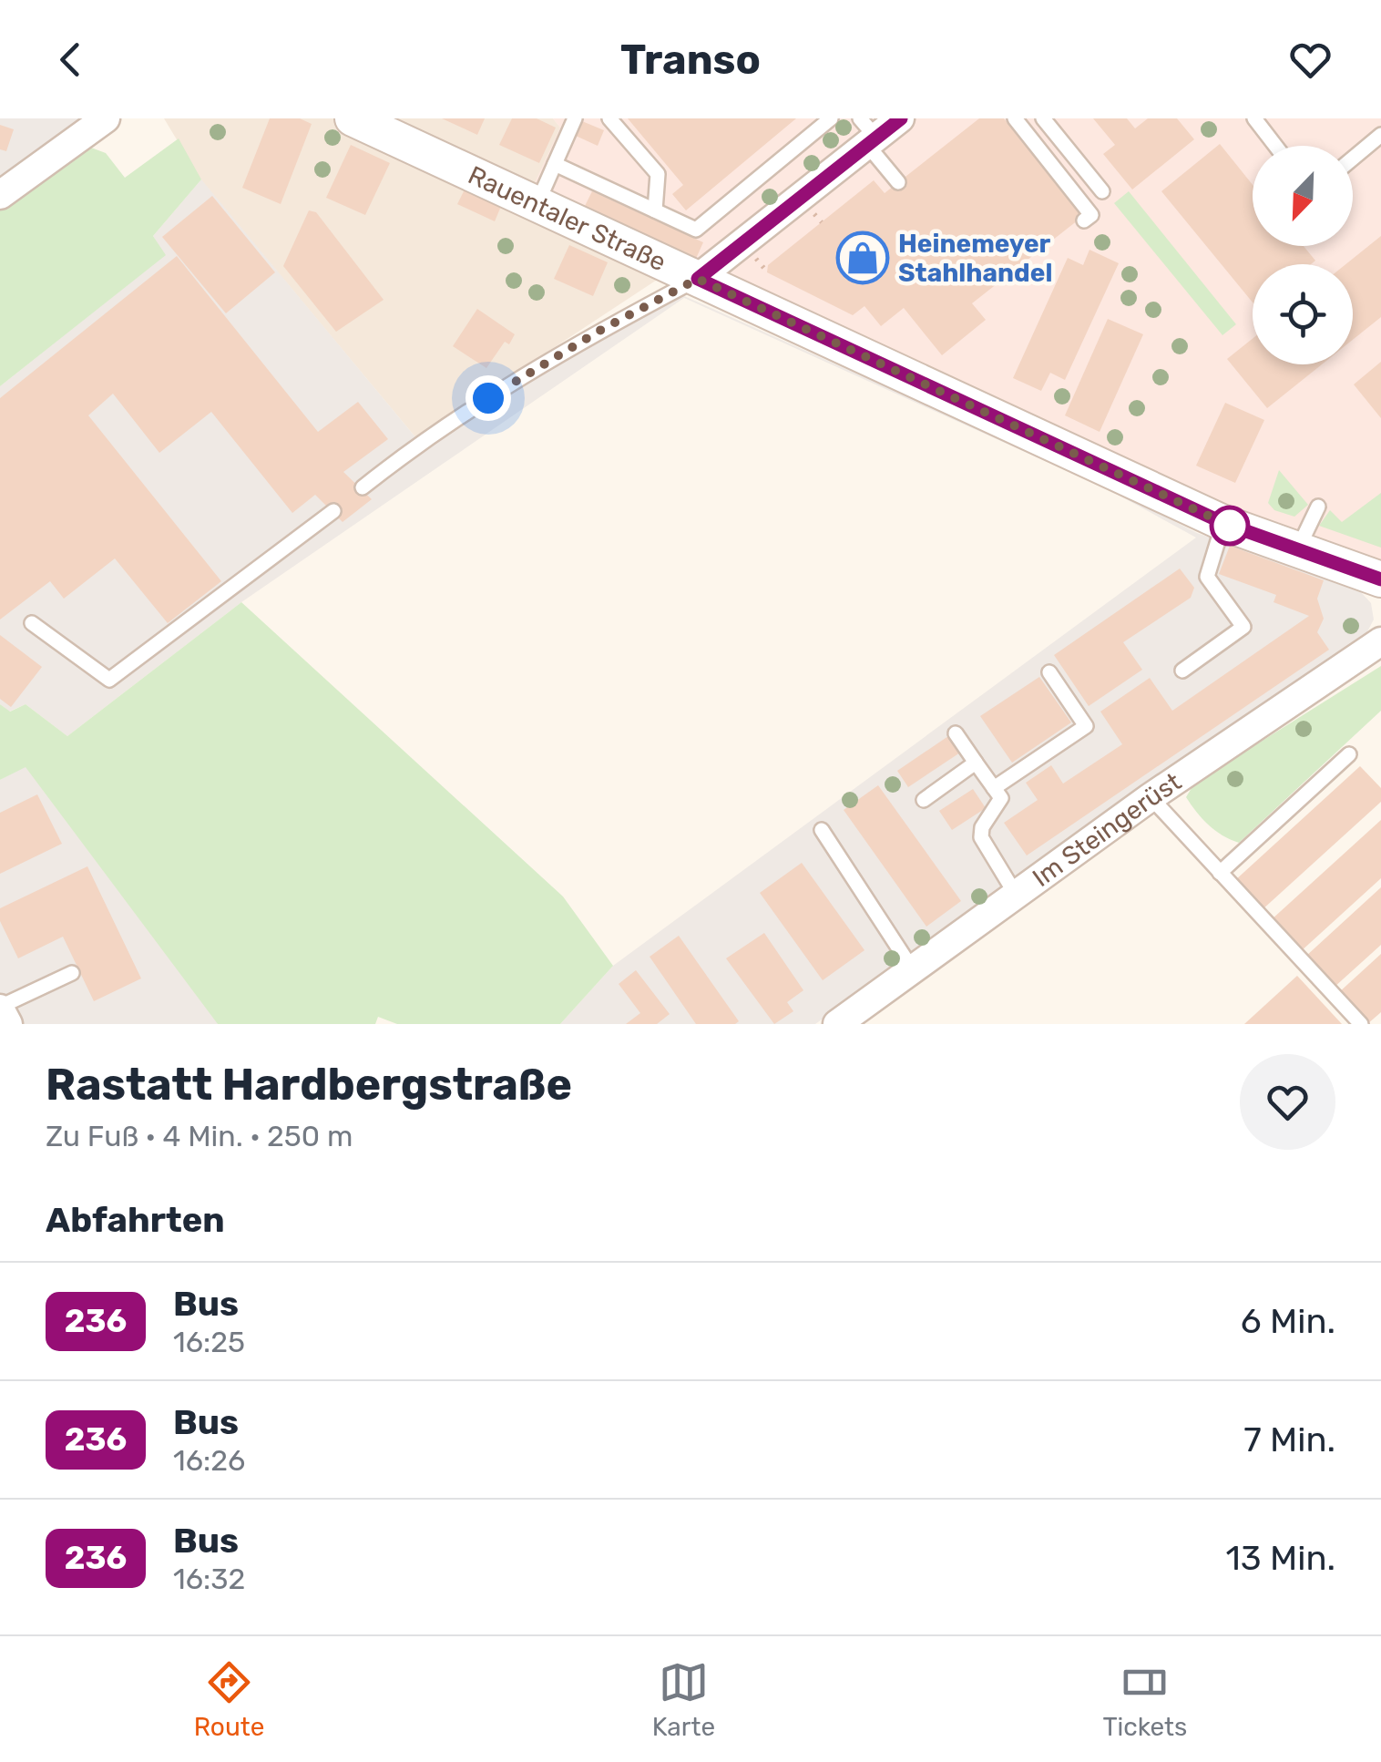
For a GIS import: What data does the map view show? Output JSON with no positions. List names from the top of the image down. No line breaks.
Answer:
{"streets":{"street":["Rauentaler Straße","Im Steingerüst"]},"places":{"shop":["Heinemeyer Stahlhandel"]},"lines":["bus line 236"],"north":"bottom left","page":{"header":"Transo","heading":[["Rastatt Hardbergstraße","Zu Fuß · 4 Min. · 250 m"],"Abfahrten"],"list":[{"mark":"236","name":"Bus","note":"16:25","value":"6 Min."},{"mark":"236","name":"Bus","note":"16:26","value":"7 Min."},{"mark":"236","name":"Bus","note":"16:32","value":"13 Min."}],"tabs":["Route","Karte","Tickets"]}}
